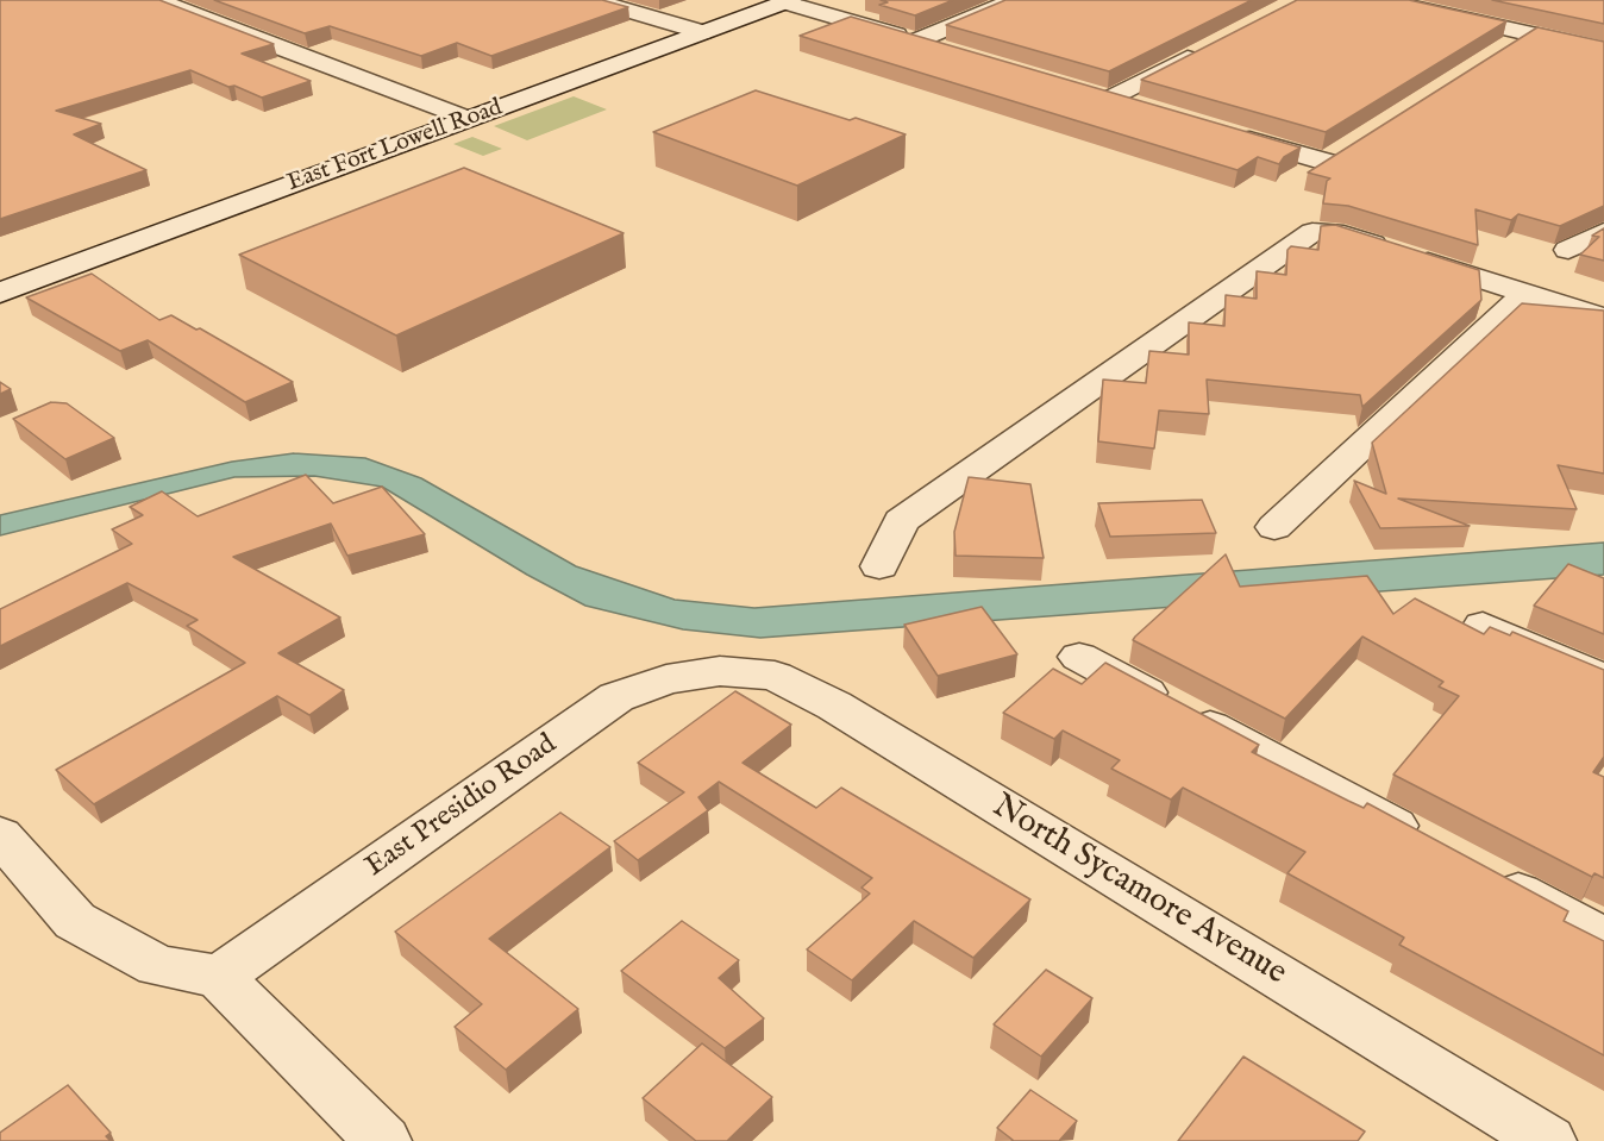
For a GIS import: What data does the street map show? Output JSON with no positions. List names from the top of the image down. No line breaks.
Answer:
{"streets":{"street":["East Fort Lowell Road","East Presidio Road","North Sycamore Avenue"]},"crossings":[["East Presidio Road","North Sycamore Avenue"]]}
